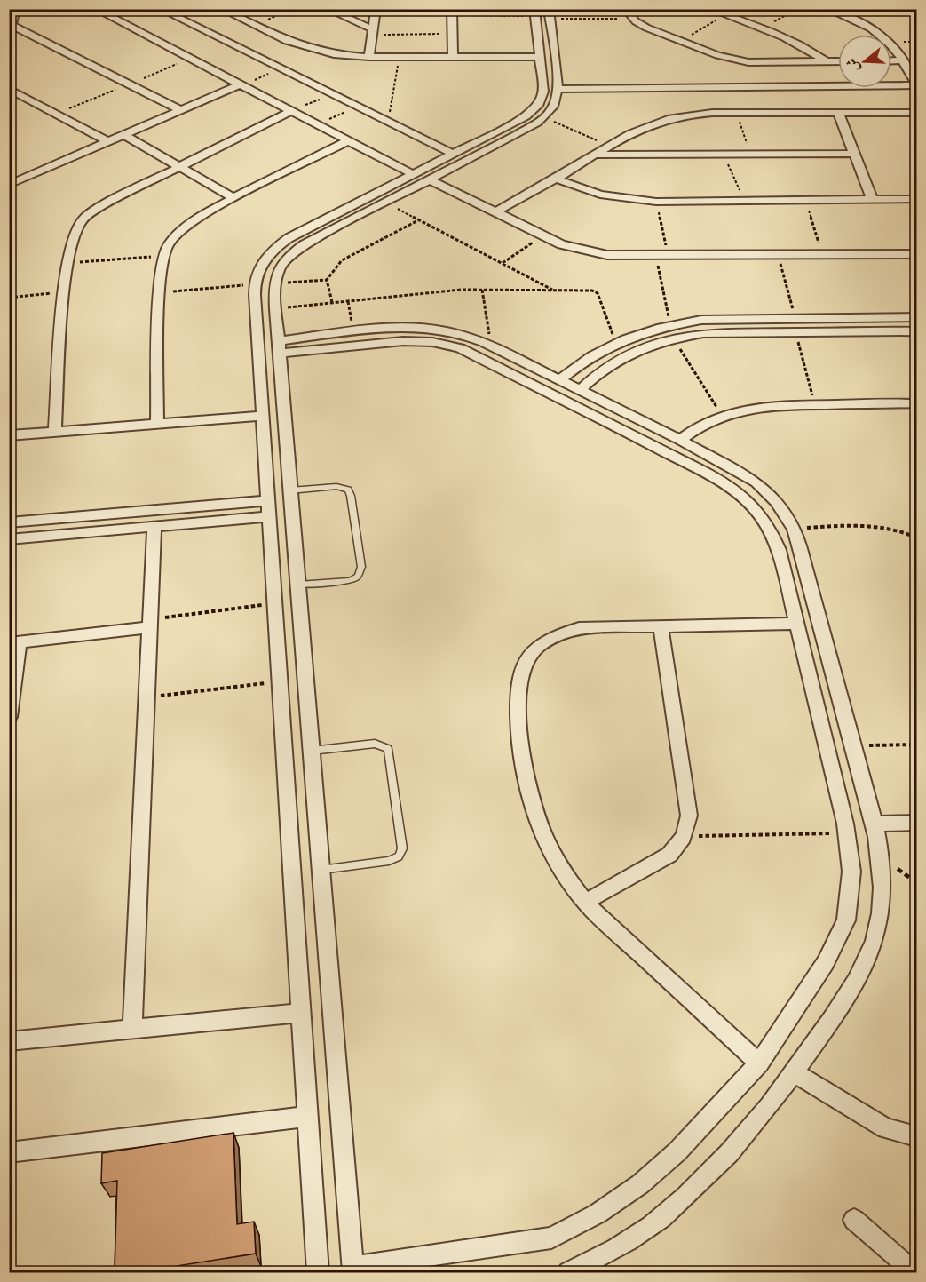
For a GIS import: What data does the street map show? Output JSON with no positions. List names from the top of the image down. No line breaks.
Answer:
{"north":"left"}
